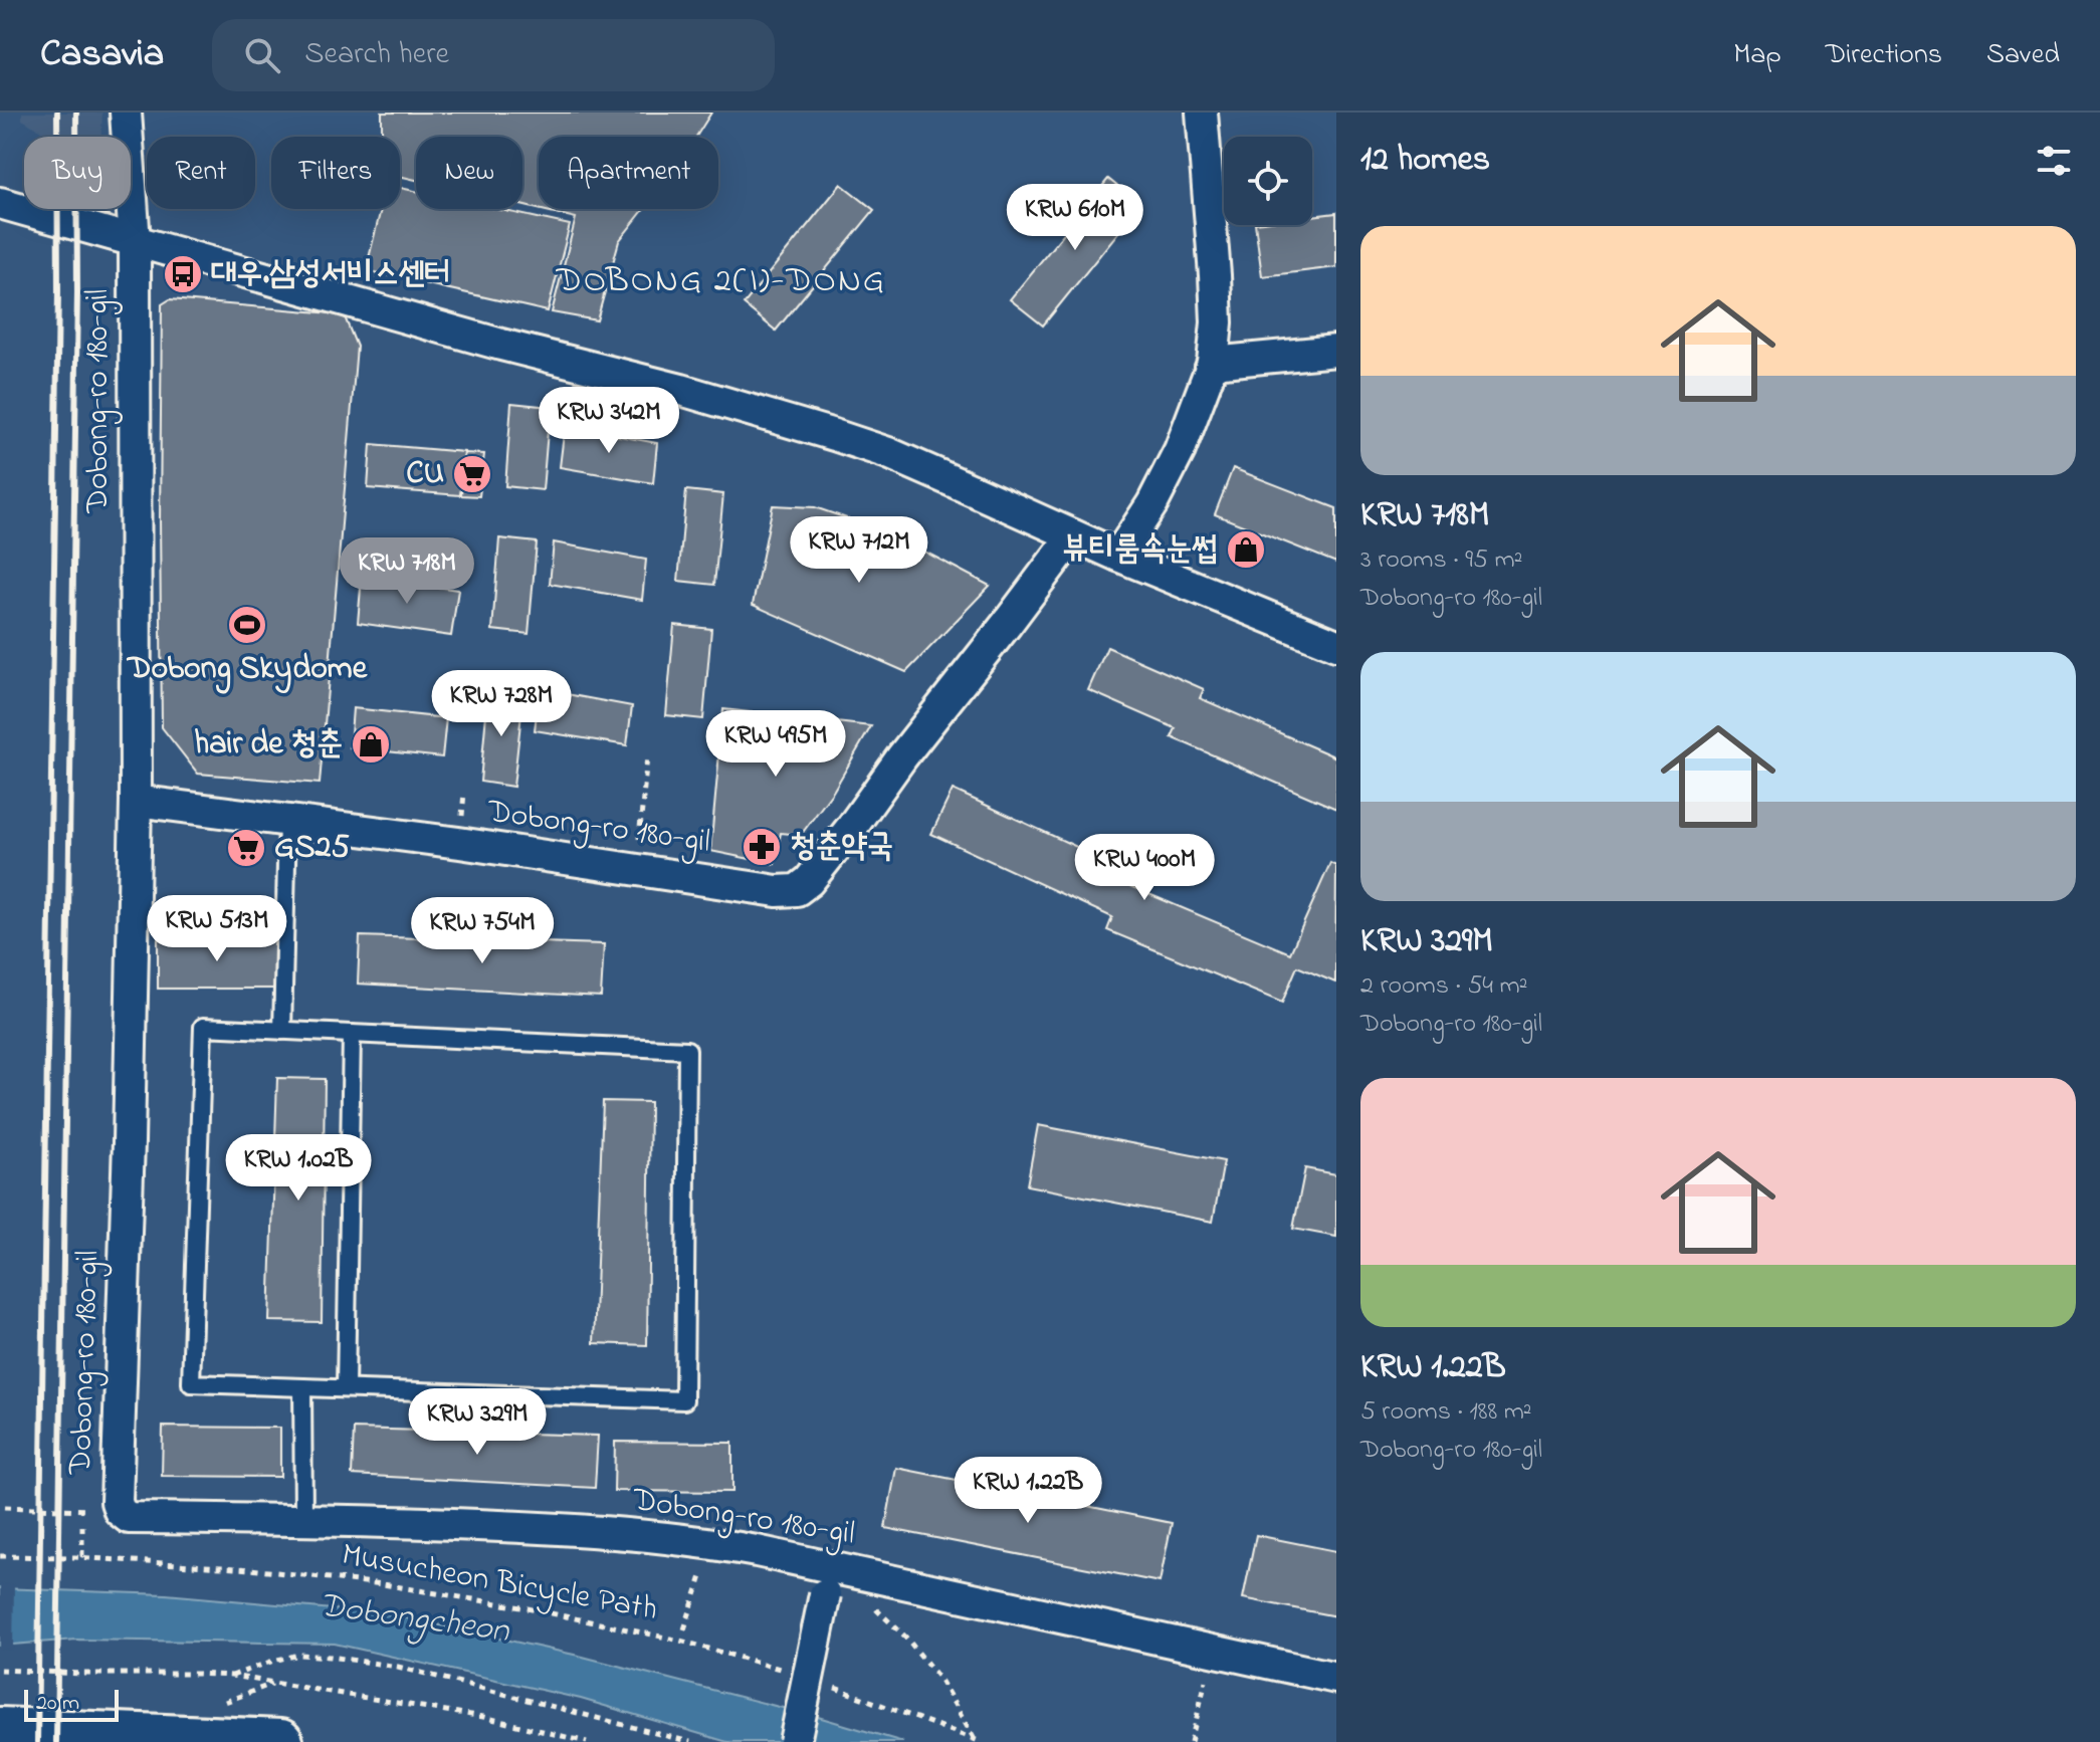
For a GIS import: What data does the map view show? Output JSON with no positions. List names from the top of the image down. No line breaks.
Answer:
{"streets":{"street":["Dobong-ro 180-gil"],"path":["Musucheon Bicycle Path"]},"districts":["DOBONG 2(I)-DONG"],"water":["Dobongcheon"],"places":{"bus stop":["대우.삼성서비스센터"],"supermarket":["CU","GS25"],"shop":["뷰티룸속눈썹","hair de 청춘"],"sports":["Dobong Skydome"],"pharmacy":["청춘약국"]},"scale_bar":"20 m","page":{"header":"Casavia","search":"Search here","nav":["Map","Directions","Saved"],"heading":"12 homes","chip":["Buy","Rent","Filters","New","Apartment"],"price":["KRW 610M","KRW 342M","KRW 712M","KRW 718M","KRW 728M","KRW 495M","KRW 400M","KRW 513M","KRW 754M","KRW 1.02B","KRW 329M","KRW 1.22B"],"list":[{"name":"KRW 718M","note":"3 rooms · 95 m² · Dobong-ro 180-gil"},{"name":"KRW 329M","note":"2 rooms · 54 m² · Dobong-ro 180-gil"},{"name":"KRW 1.22B","note":"5 rooms · 188 m² · Dobong-ro 180-gil"}],"scale":"20 m"}}
